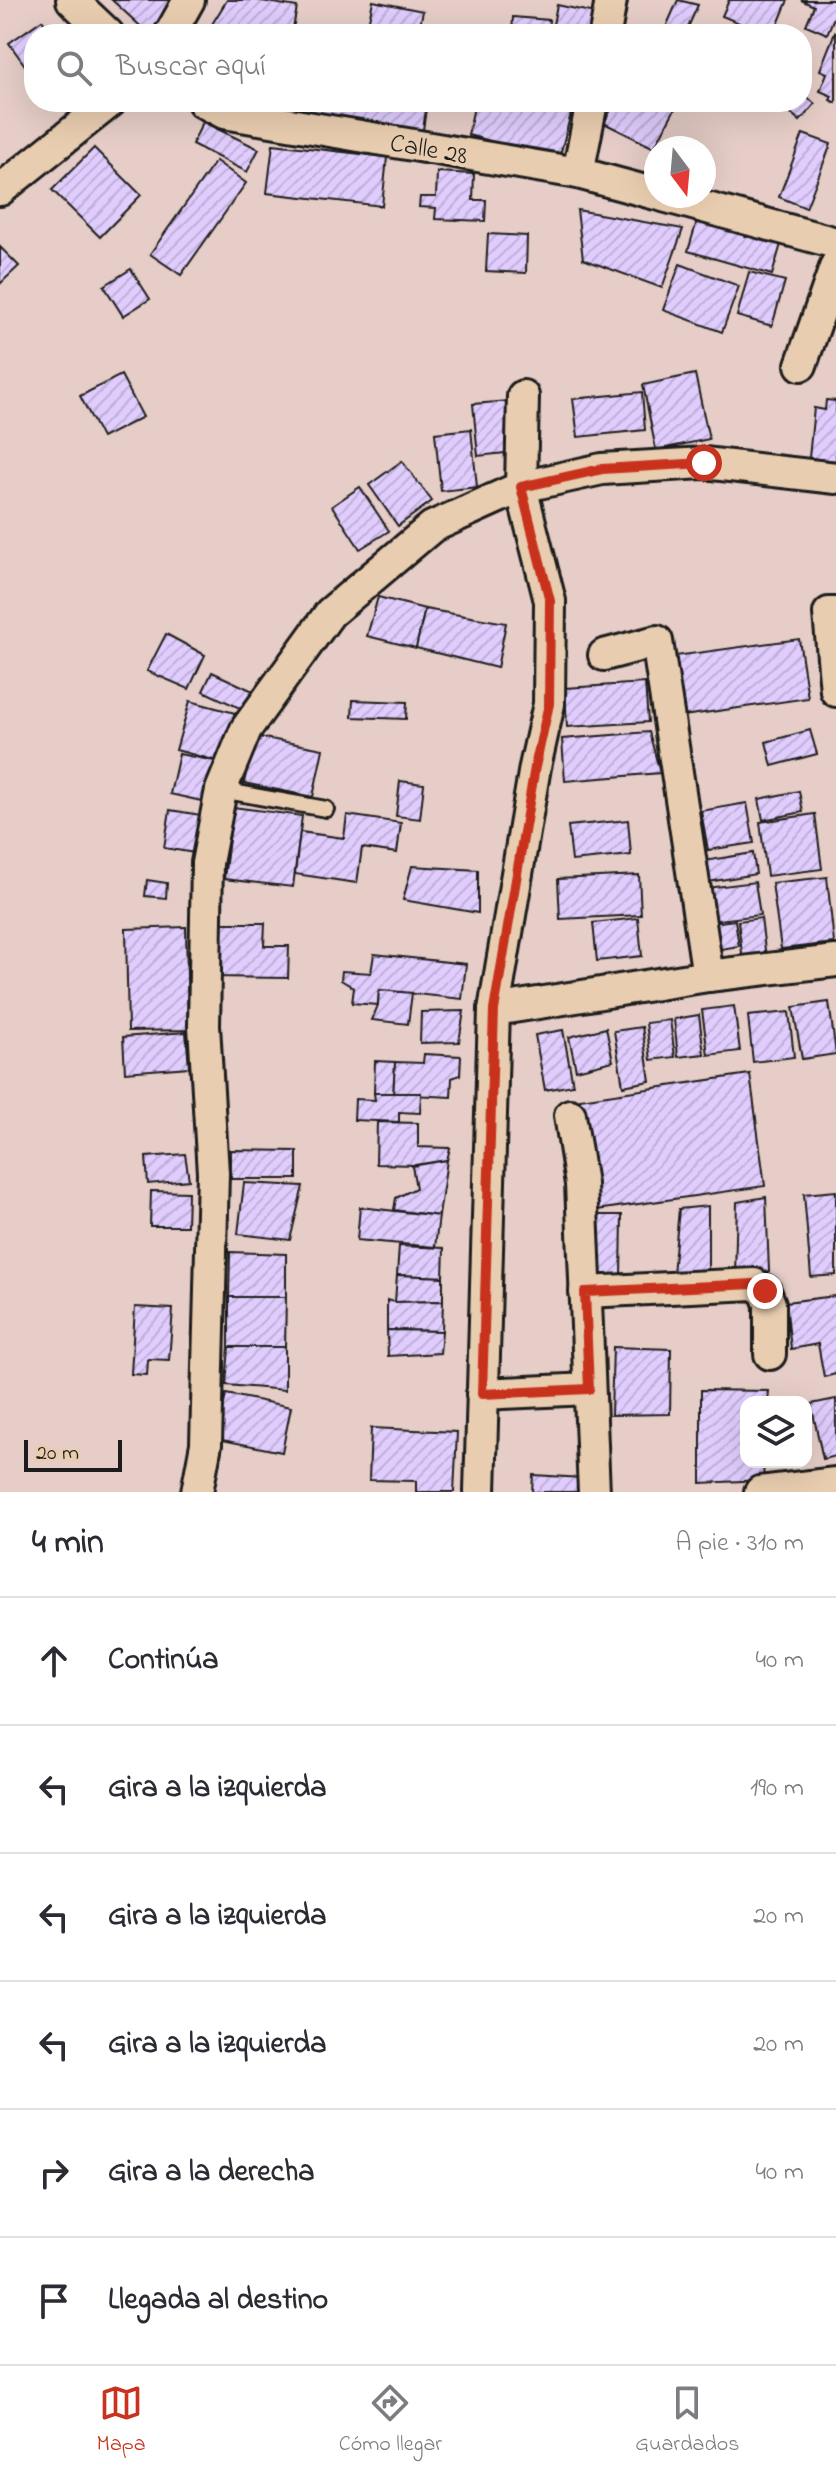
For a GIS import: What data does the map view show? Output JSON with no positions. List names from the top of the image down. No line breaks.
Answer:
{"streets":{"street":["Calle 28"]},"scale_bar":"20 m","north":"bottom","page":{"search":"Buscar aquí","scale":"20 m","heading":["4 min","A pie · 310 m"],"list":[["Continúa","40 m"],["Gira a la izquierda","190 m"],["Gira a la izquierda","20 m"],["Gira a la izquierda","20 m"],["Gira a la derecha","40 m"],"Llegada al destino"],"nav":["Mapa","Cómo llegar","Guardados"]}}
